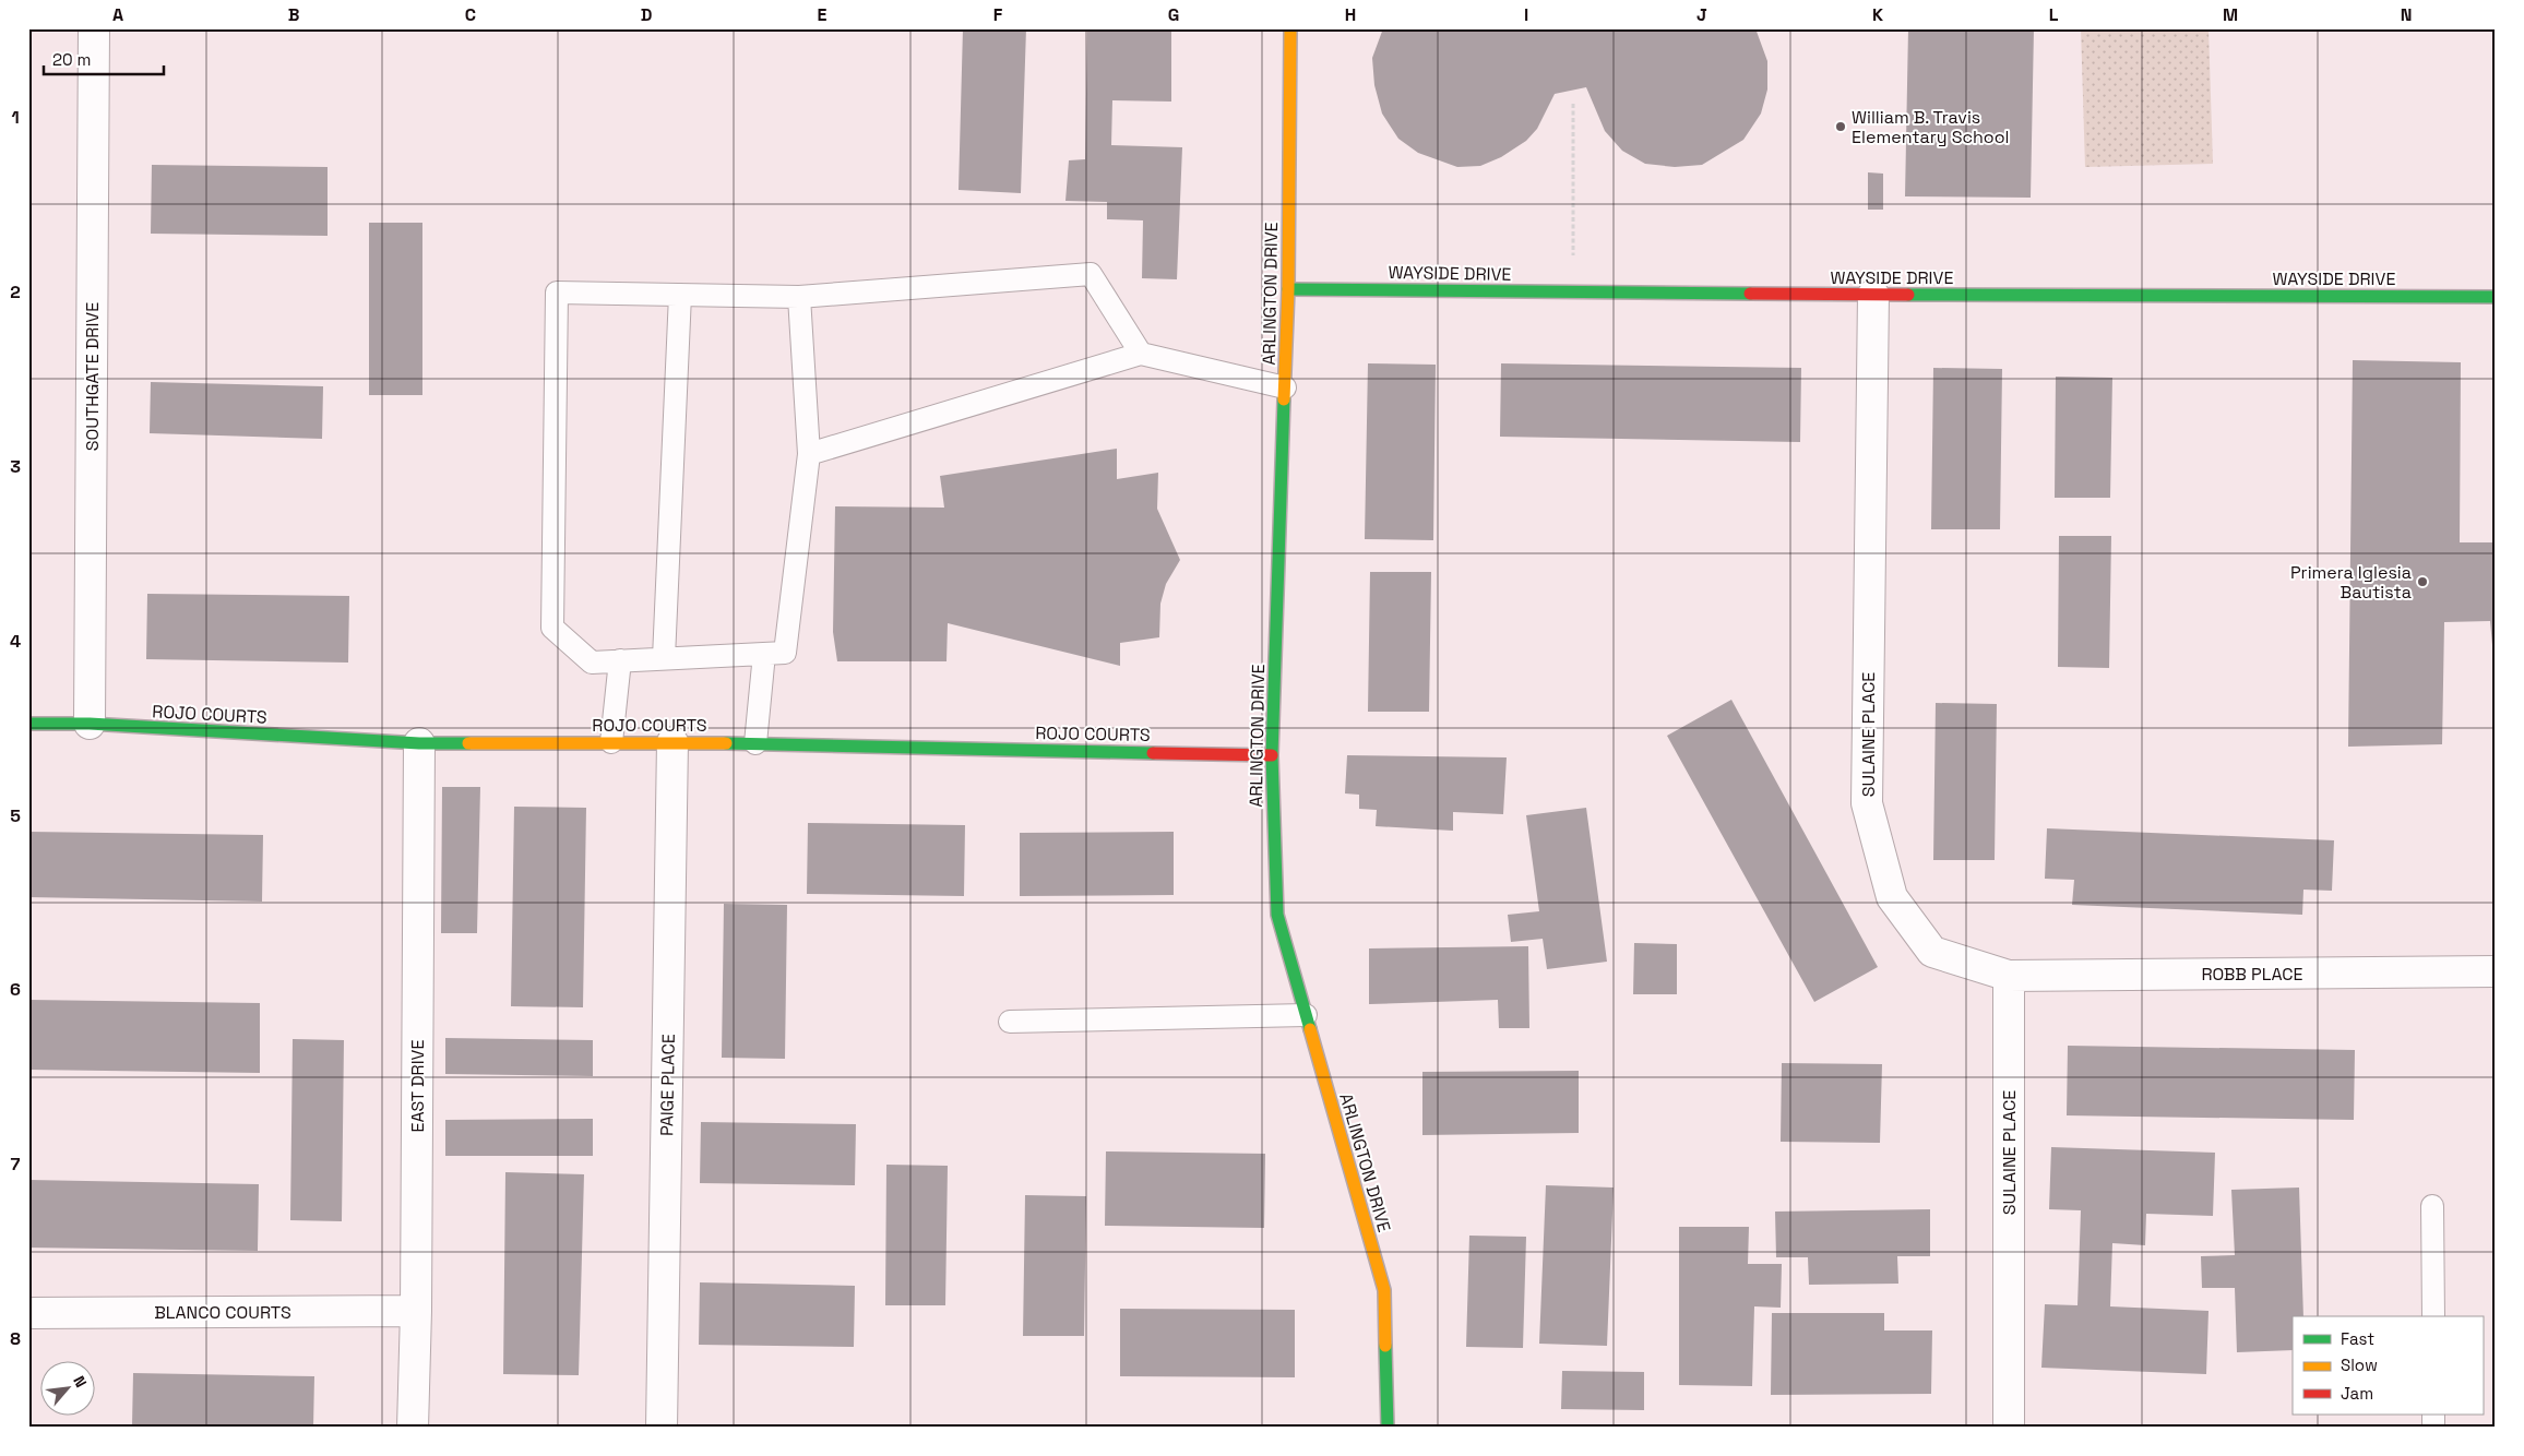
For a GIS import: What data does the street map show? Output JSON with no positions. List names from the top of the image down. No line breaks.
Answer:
{"streets":{"street":["WAYSIDE DRIVE","ARLINGTON DRIVE","SOUTHGATE DRIVE","ROJO COURTS","SULAINE PLACE","ROBB PLACE","PAIGE PLACE","EAST DRIVE","BLANCO COURTS"]},"crossings":[["WAYSIDE DRIVE","ARLINGTON DRIVE"],["WAYSIDE DRIVE","SULAINE PLACE"],["ARLINGTON DRIVE","ROJO COURTS"],["SOUTHGATE DRIVE","ROJO COURTS"],["ROJO COURTS","PAIGE PLACE"],["ROJO COURTS","EAST DRIVE"],["SULAINE PLACE","ROBB PLACE"],["EAST DRIVE","BLANCO COURTS"]],"places":["William B. Travis Elementary School","Primera Iglesia Bautista"],"legend":["Fast","Slow","Jam"],"scale_bar":"20 m","north":"top right","grid":{"columns":["A","B","C","D","E","F","G","H","I","J","K","L","M","N"],"rows":["1","2","3","4","5","6","7","8"]}}
